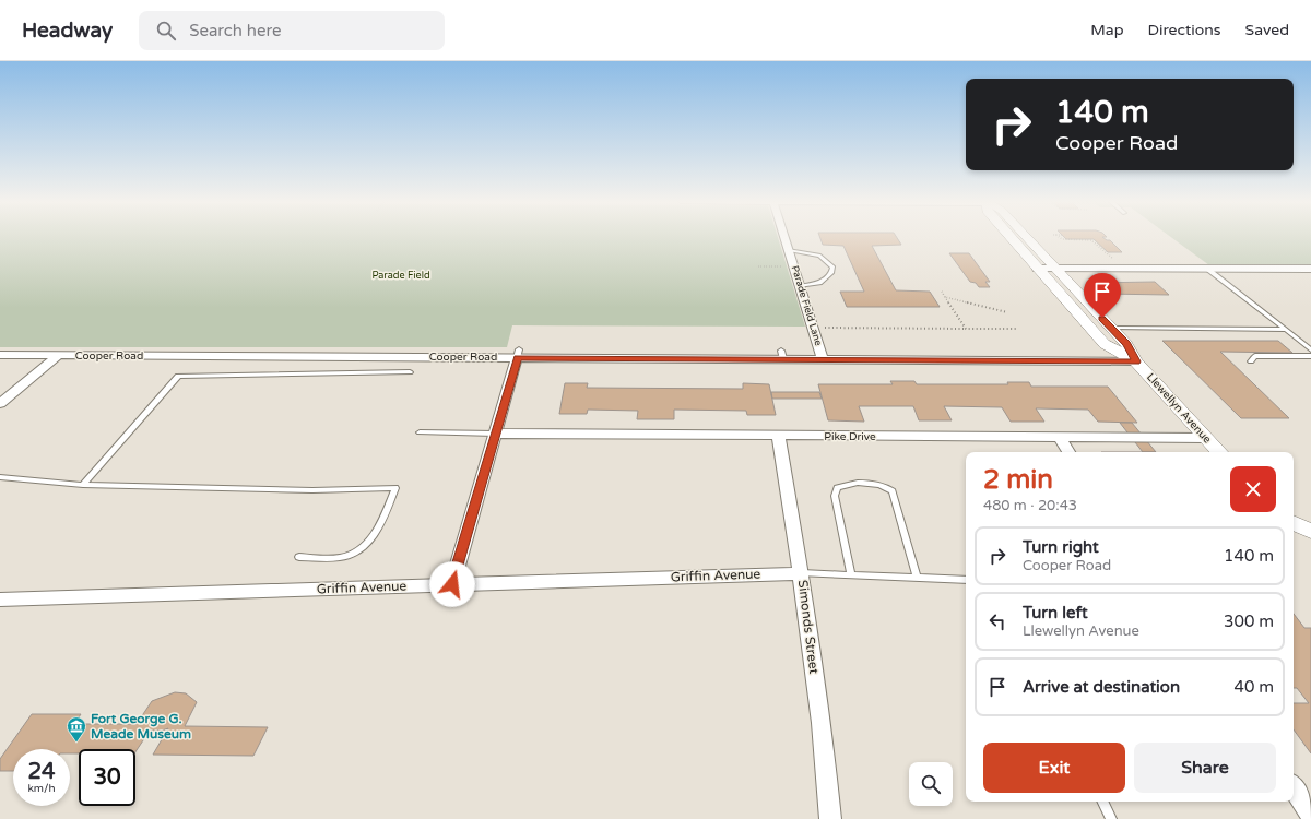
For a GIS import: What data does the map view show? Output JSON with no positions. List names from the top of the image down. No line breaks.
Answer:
{"streets":{"street":["Parade Field Lane","Cooper Road","Llewellyn Avenue","Pike Drive","Griffin Avenue","Simonds Street"]},"crossings":[["Parade Field Lane","Cooper Road"],["Cooper Road","Llewellyn Avenue"],["Llewellyn Avenue","Pike Drive"],["Pike Drive","Simonds Street"],["Griffin Avenue","Simonds Street"]],"parks":["Parade Field"],"places":{"museum":["Fort George G. Meade Museum"]},"page":{"header":"Headway","search":"Search here","nav":["Map","Directions","Saved"],"turn":["140 m","Cooper Road"],"heading":["2 min","480 m · 20:43"],"list":[{"name":"Turn right","note":"Cooper Road","value":"140 m"},{"name":"Turn left","note":"Llewellyn Avenue","value":"300 m"},{"name":"Arrive at destination","value":"40 m"}],"buttons":["Exit","Share"],"speed":"24 km/h","limit":"30"}}
